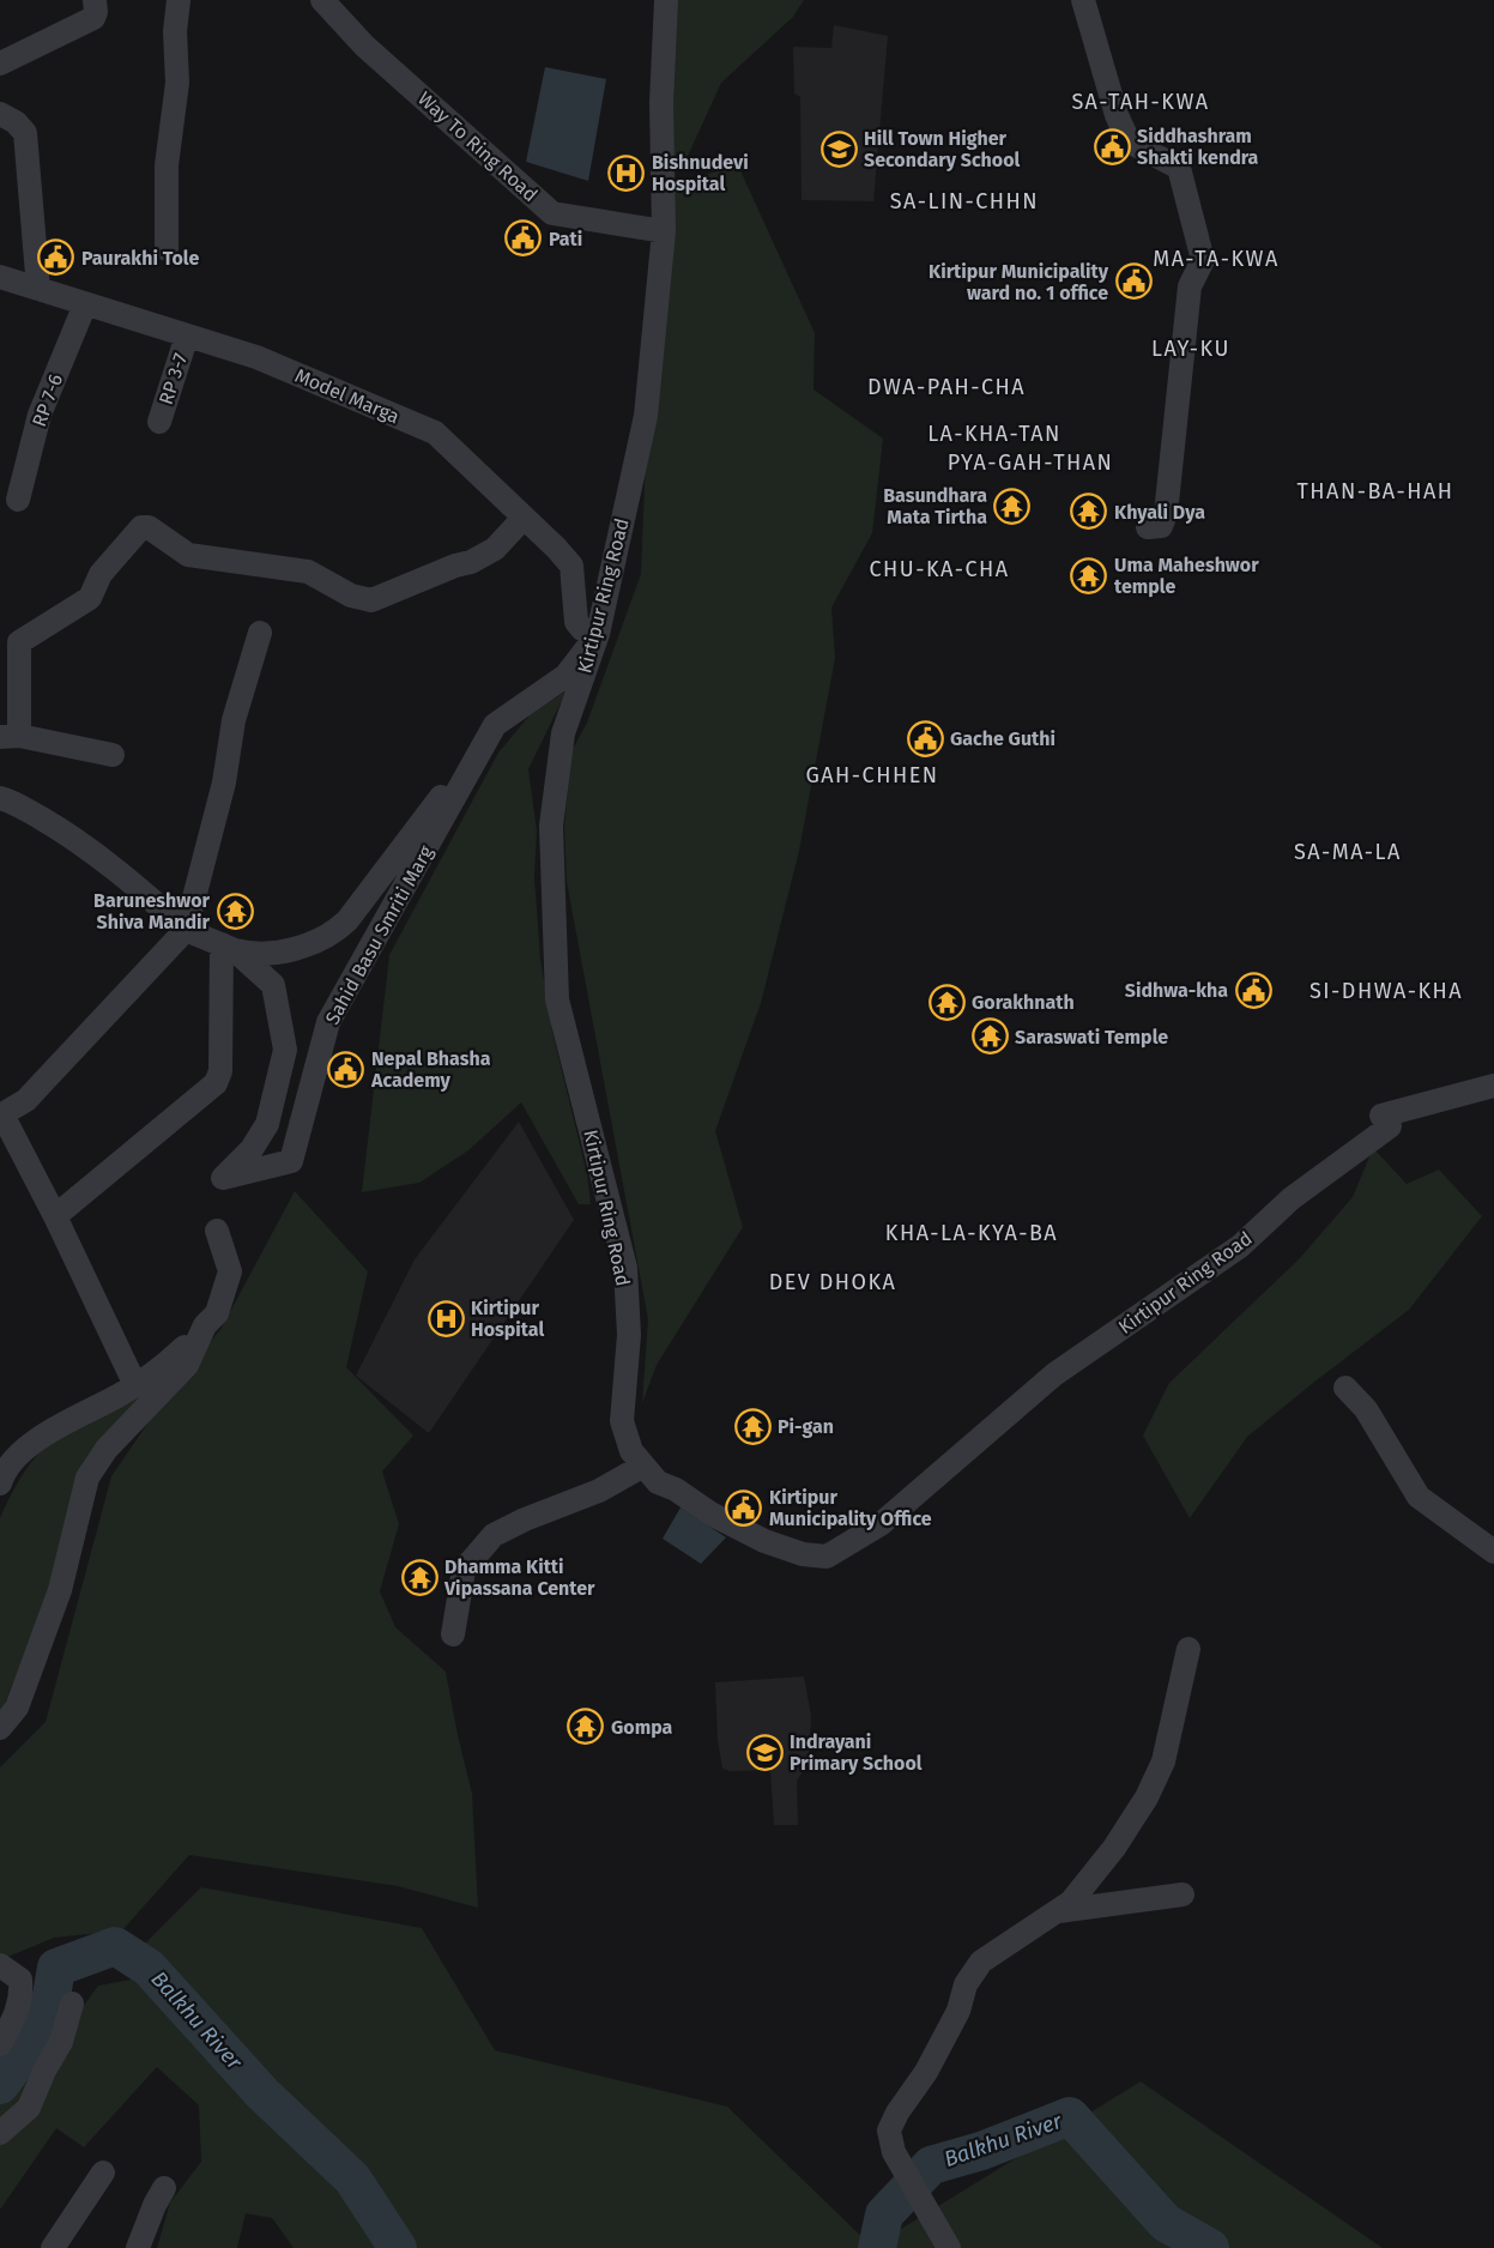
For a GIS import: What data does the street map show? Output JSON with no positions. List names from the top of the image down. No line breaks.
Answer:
{"streets":{"street":["Way To Ring Road","RP 3-7","Model Marga","RP 7-6","Kirtipur Ring Road","Sahid Basu Smriti Marg"]},"crossings":[["Way To Ring Road","Kirtipur Ring Road"],["RP 3-7","Model Marga"],["Model Marga","RP 7-6"],["Model Marga","Kirtipur Ring Road"],["Model Marga","Sahid Basu Smriti Marg"],["Kirtipur Ring Road","Sahid Basu Smriti Marg"]],"districts":["SA-TAH-KWA","SA-LIN-CHHN","MA-TA-KWA","LAY-KU","DWA-PAH-CHA","LA-KHA-TAN","PYA-GAH-THAN","THAN-BA-HAH","CHU-KA-CHA","GAH-CHHEN","SA-MA-LA","SI-DHWA-KHA","KHA-LA-KYA-BA","DEV DHOKA"],"water":["Balkhu River"],"places":{"public building":["Siddhashram Shakti kendra","Pati","Paurakhi Tole","Kirtipur Municipality ward no. 1 office","Gache Guthi","Sidhwa-kha","Nepal Bhasha Academy","Kirtipur Municipality Office"],"school or university":["Hill Town Higher Secondary School","Indrayani Primary School"],"hospital":["Bishnudevi Hospital","Kirtipur Hospital"],"temple":["Basundhara Mata Tirtha","Khyali Dya","Uma Maheshwor temple","Baruneshwor Shiva Mandir","Gorakhnath","Saraswati Temple","Pi-gan","Dhamma Kitti Vipassana Center","Gompa"]}}
